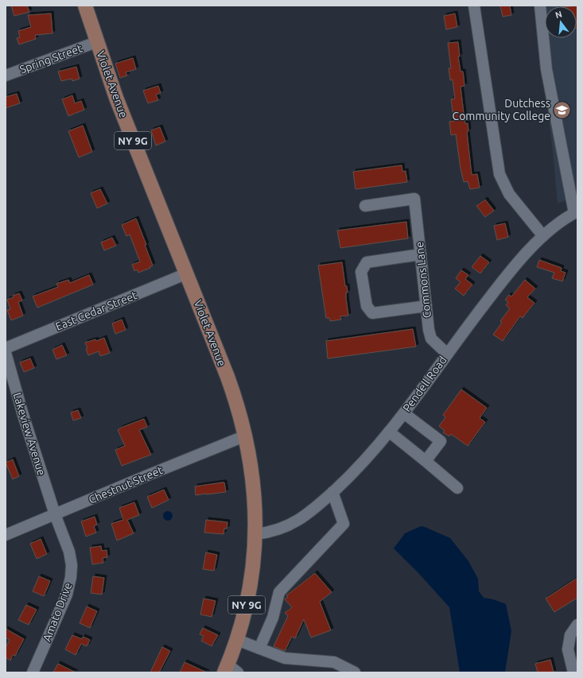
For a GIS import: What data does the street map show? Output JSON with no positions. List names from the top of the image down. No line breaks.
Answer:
{"streets":{"main road":["Violet Avenue","NY 9G"],"street":["Spring Street","Commons Lane","East Cedar Street","Pendell Road","Lakeview Avenue","Chestnut Street","Amato Drive"]},"crossings":[["Spring Street","Violet Avenue"],["Violet Avenue","East Cedar Street"],["Violet Avenue","Pendell Road"],["Violet Avenue","Chestnut Street"],["Commons Lane","Pendell Road"],["Lakeview Avenue","Chestnut Street"],["Lakeview Avenue","Amato Drive"],["Chestnut Street","Amato Drive"]],"places":{"school or university":["Dutchess Community College"]},"north":"top"}
